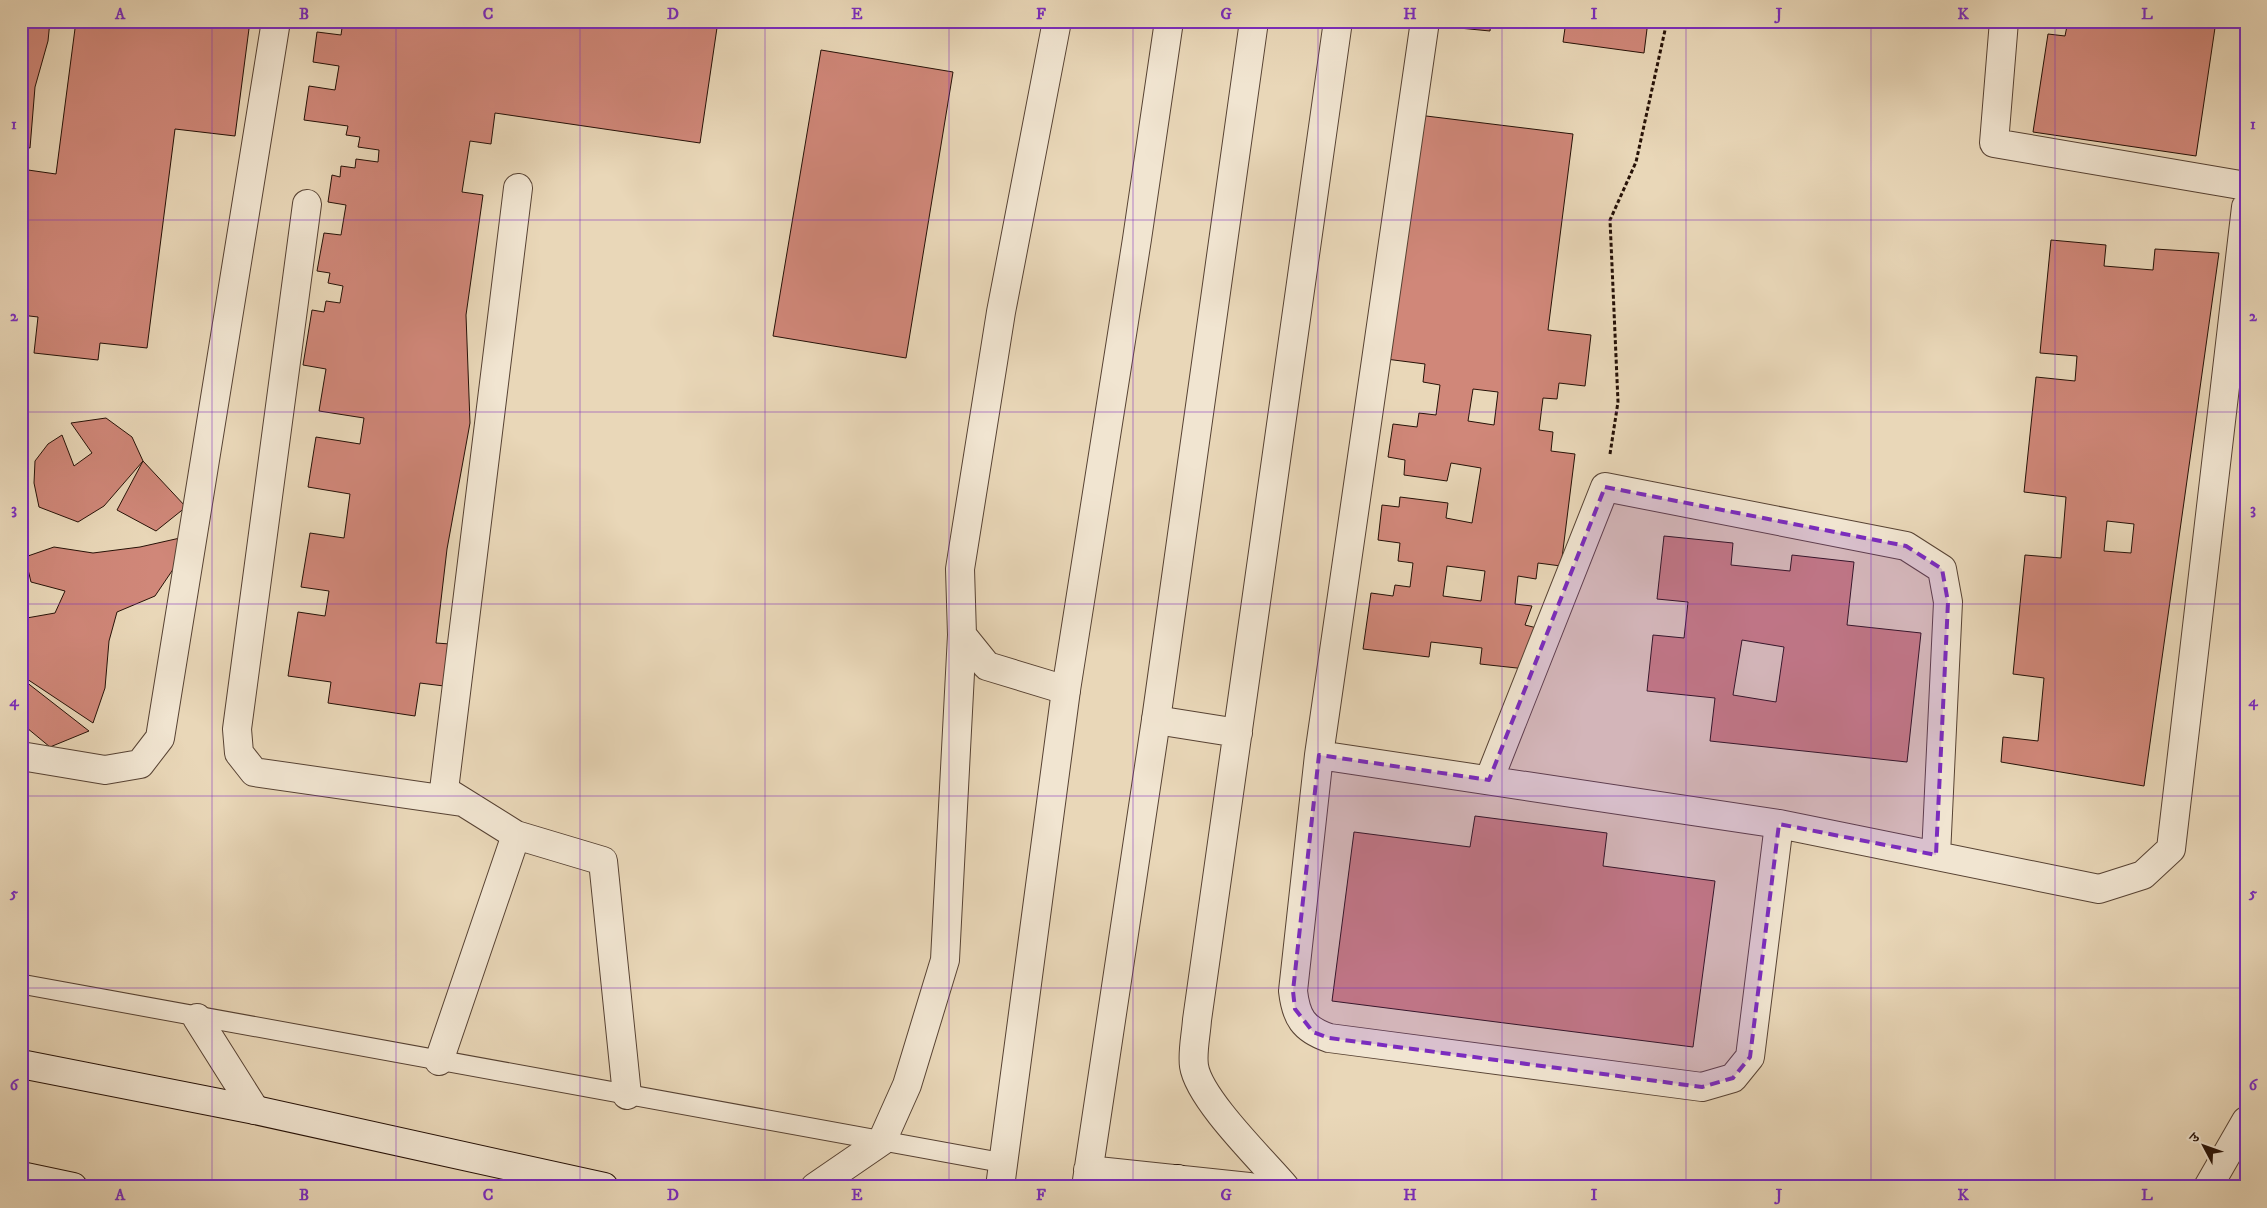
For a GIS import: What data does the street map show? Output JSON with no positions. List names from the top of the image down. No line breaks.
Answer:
{"north":"top left","grid":{"columns":["A","B","C","D","E","F","G","H","I","J","K","L"],"rows":["1","2","3","4","5","6"]}}
